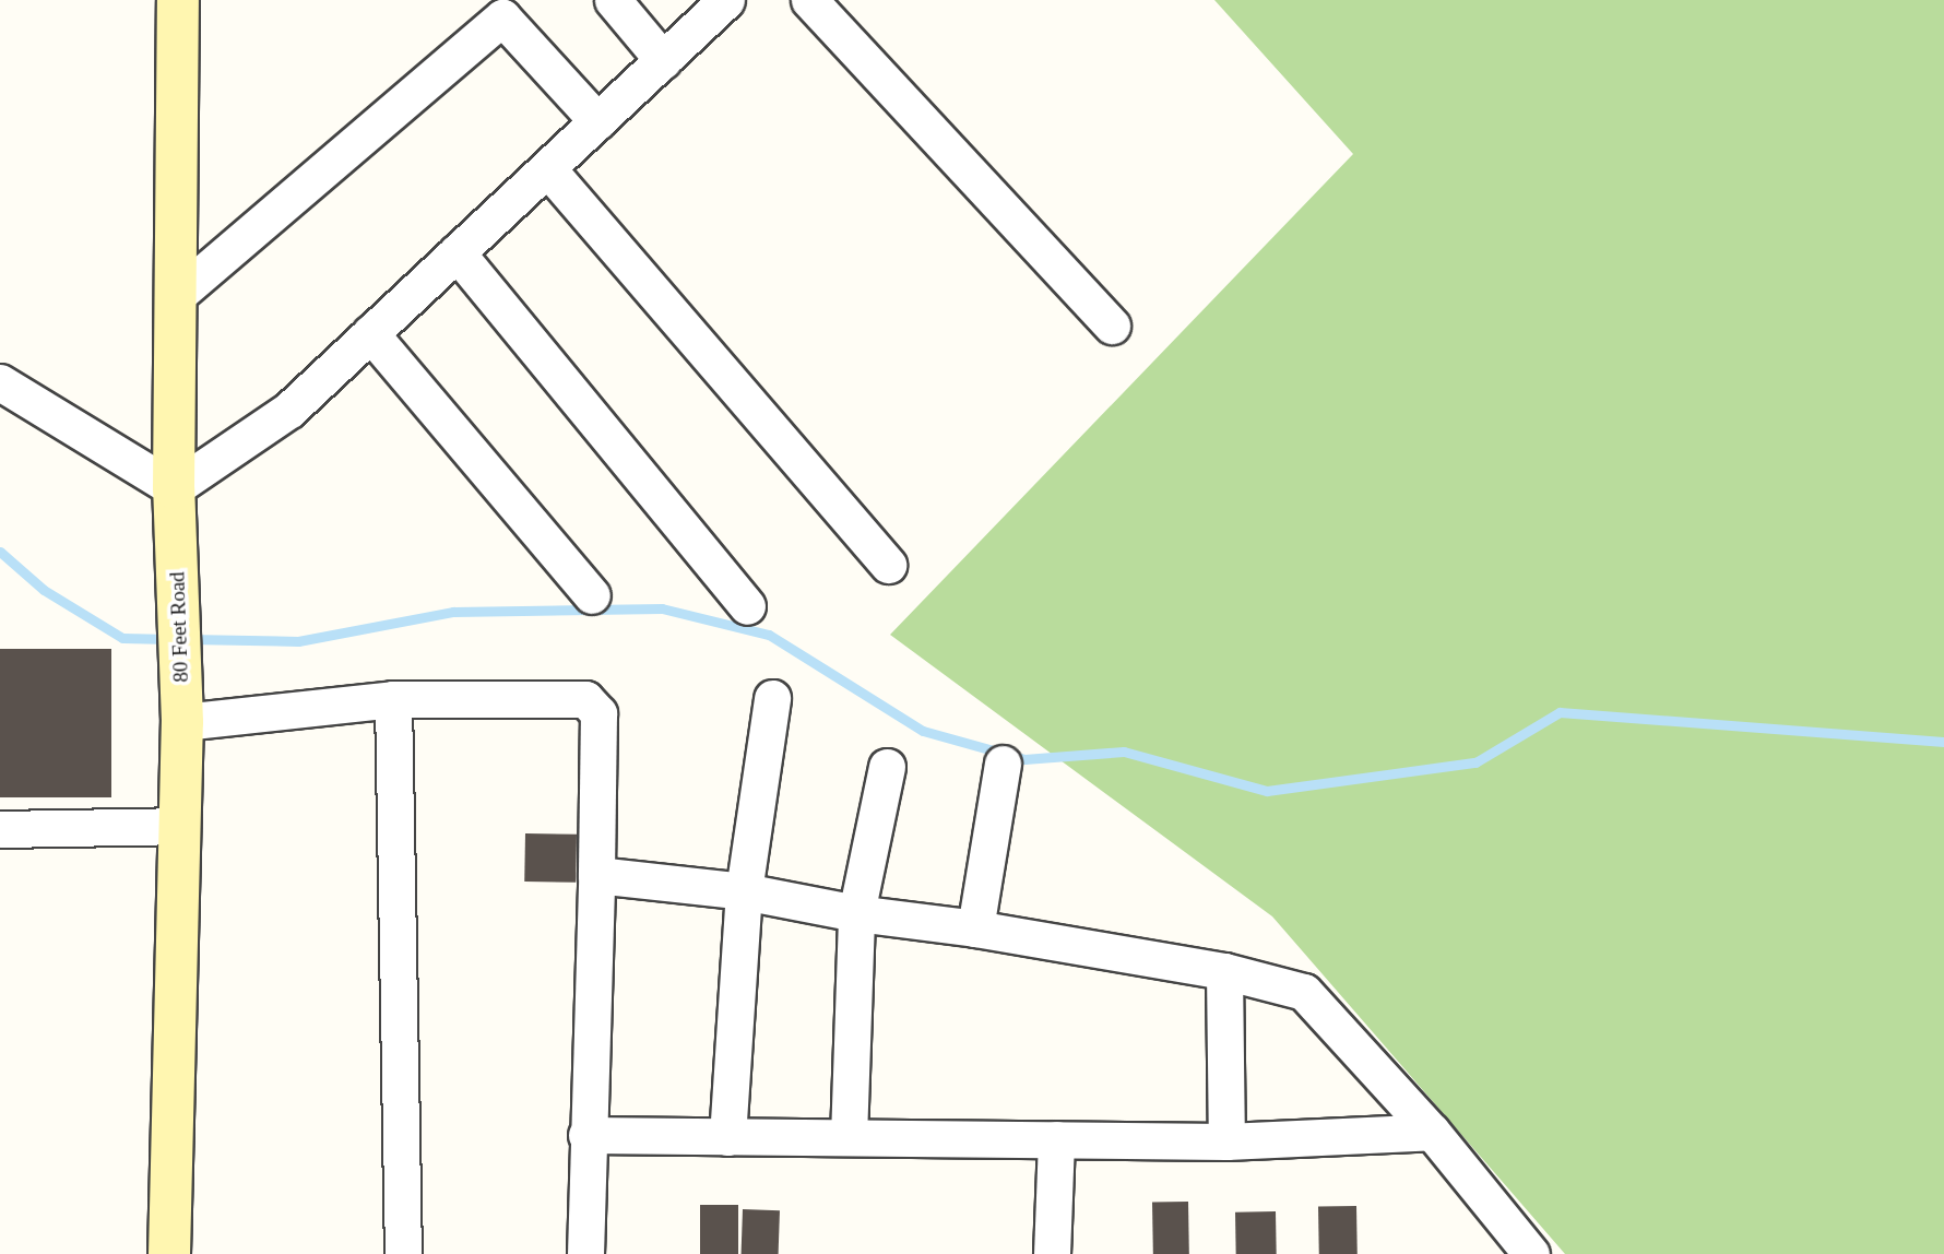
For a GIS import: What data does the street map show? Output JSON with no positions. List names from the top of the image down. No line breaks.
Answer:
{"streets":{"street":["80 Feet Road"]}}
